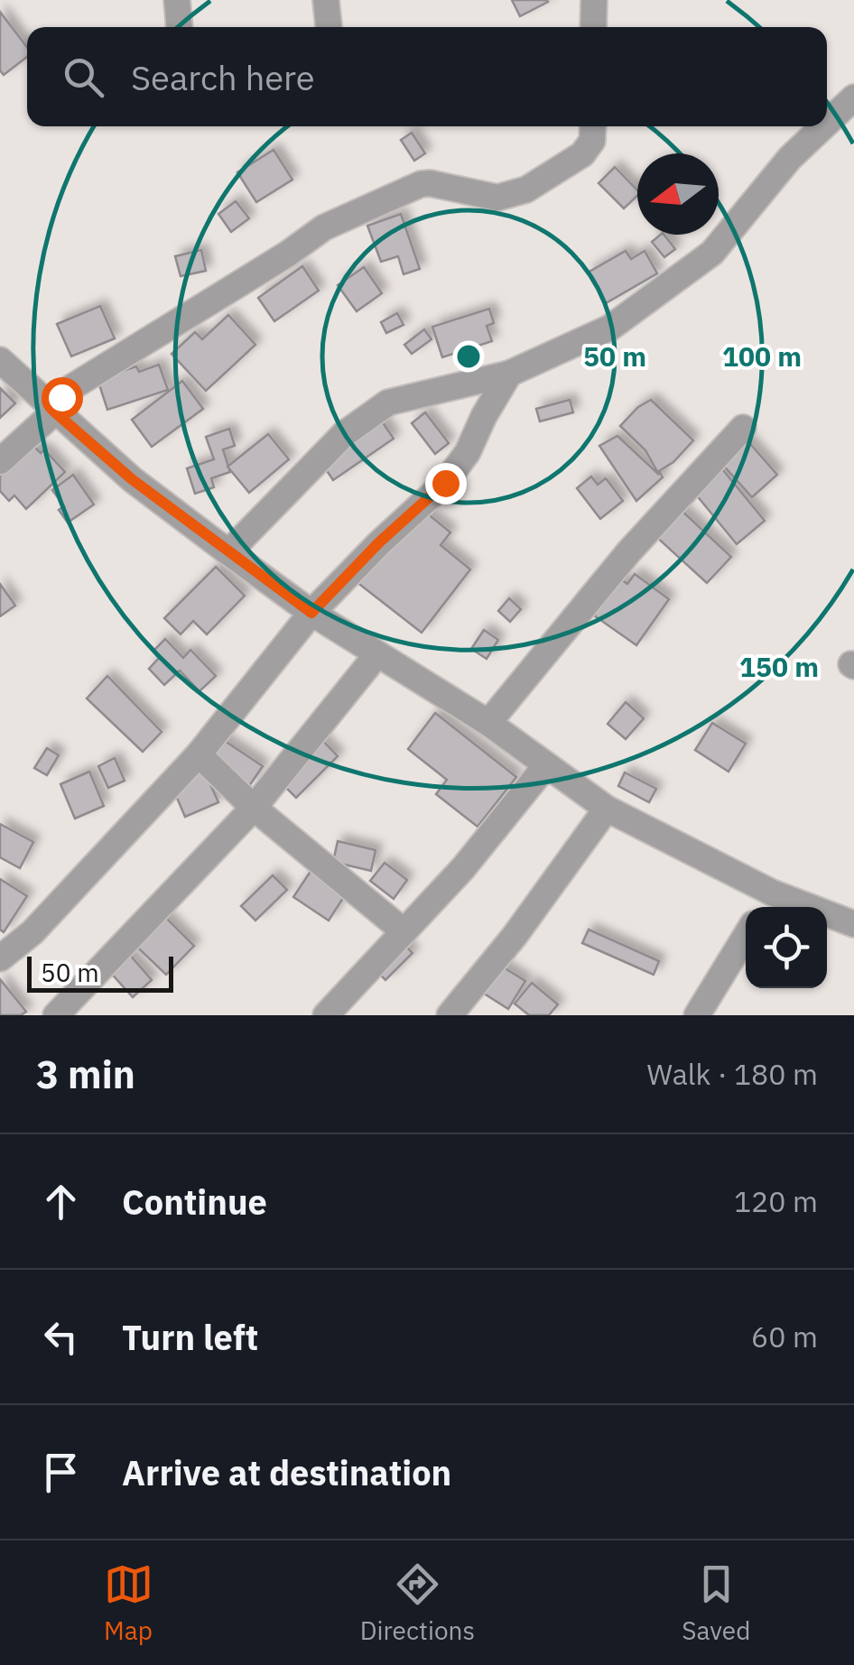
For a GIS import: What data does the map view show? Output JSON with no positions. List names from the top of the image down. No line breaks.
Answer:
{"scale_bar":"50 m","north":"left","page":{"search":"Search here","scale":"50 m","heading":["3 min","Walk · 180 m"],"list":[["Continue","120 m"],["Turn left","60 m"],"Arrive at destination"],"nav":["Map","Directions","Saved"]},"rings":["50 m","100 m","150 m"]}
